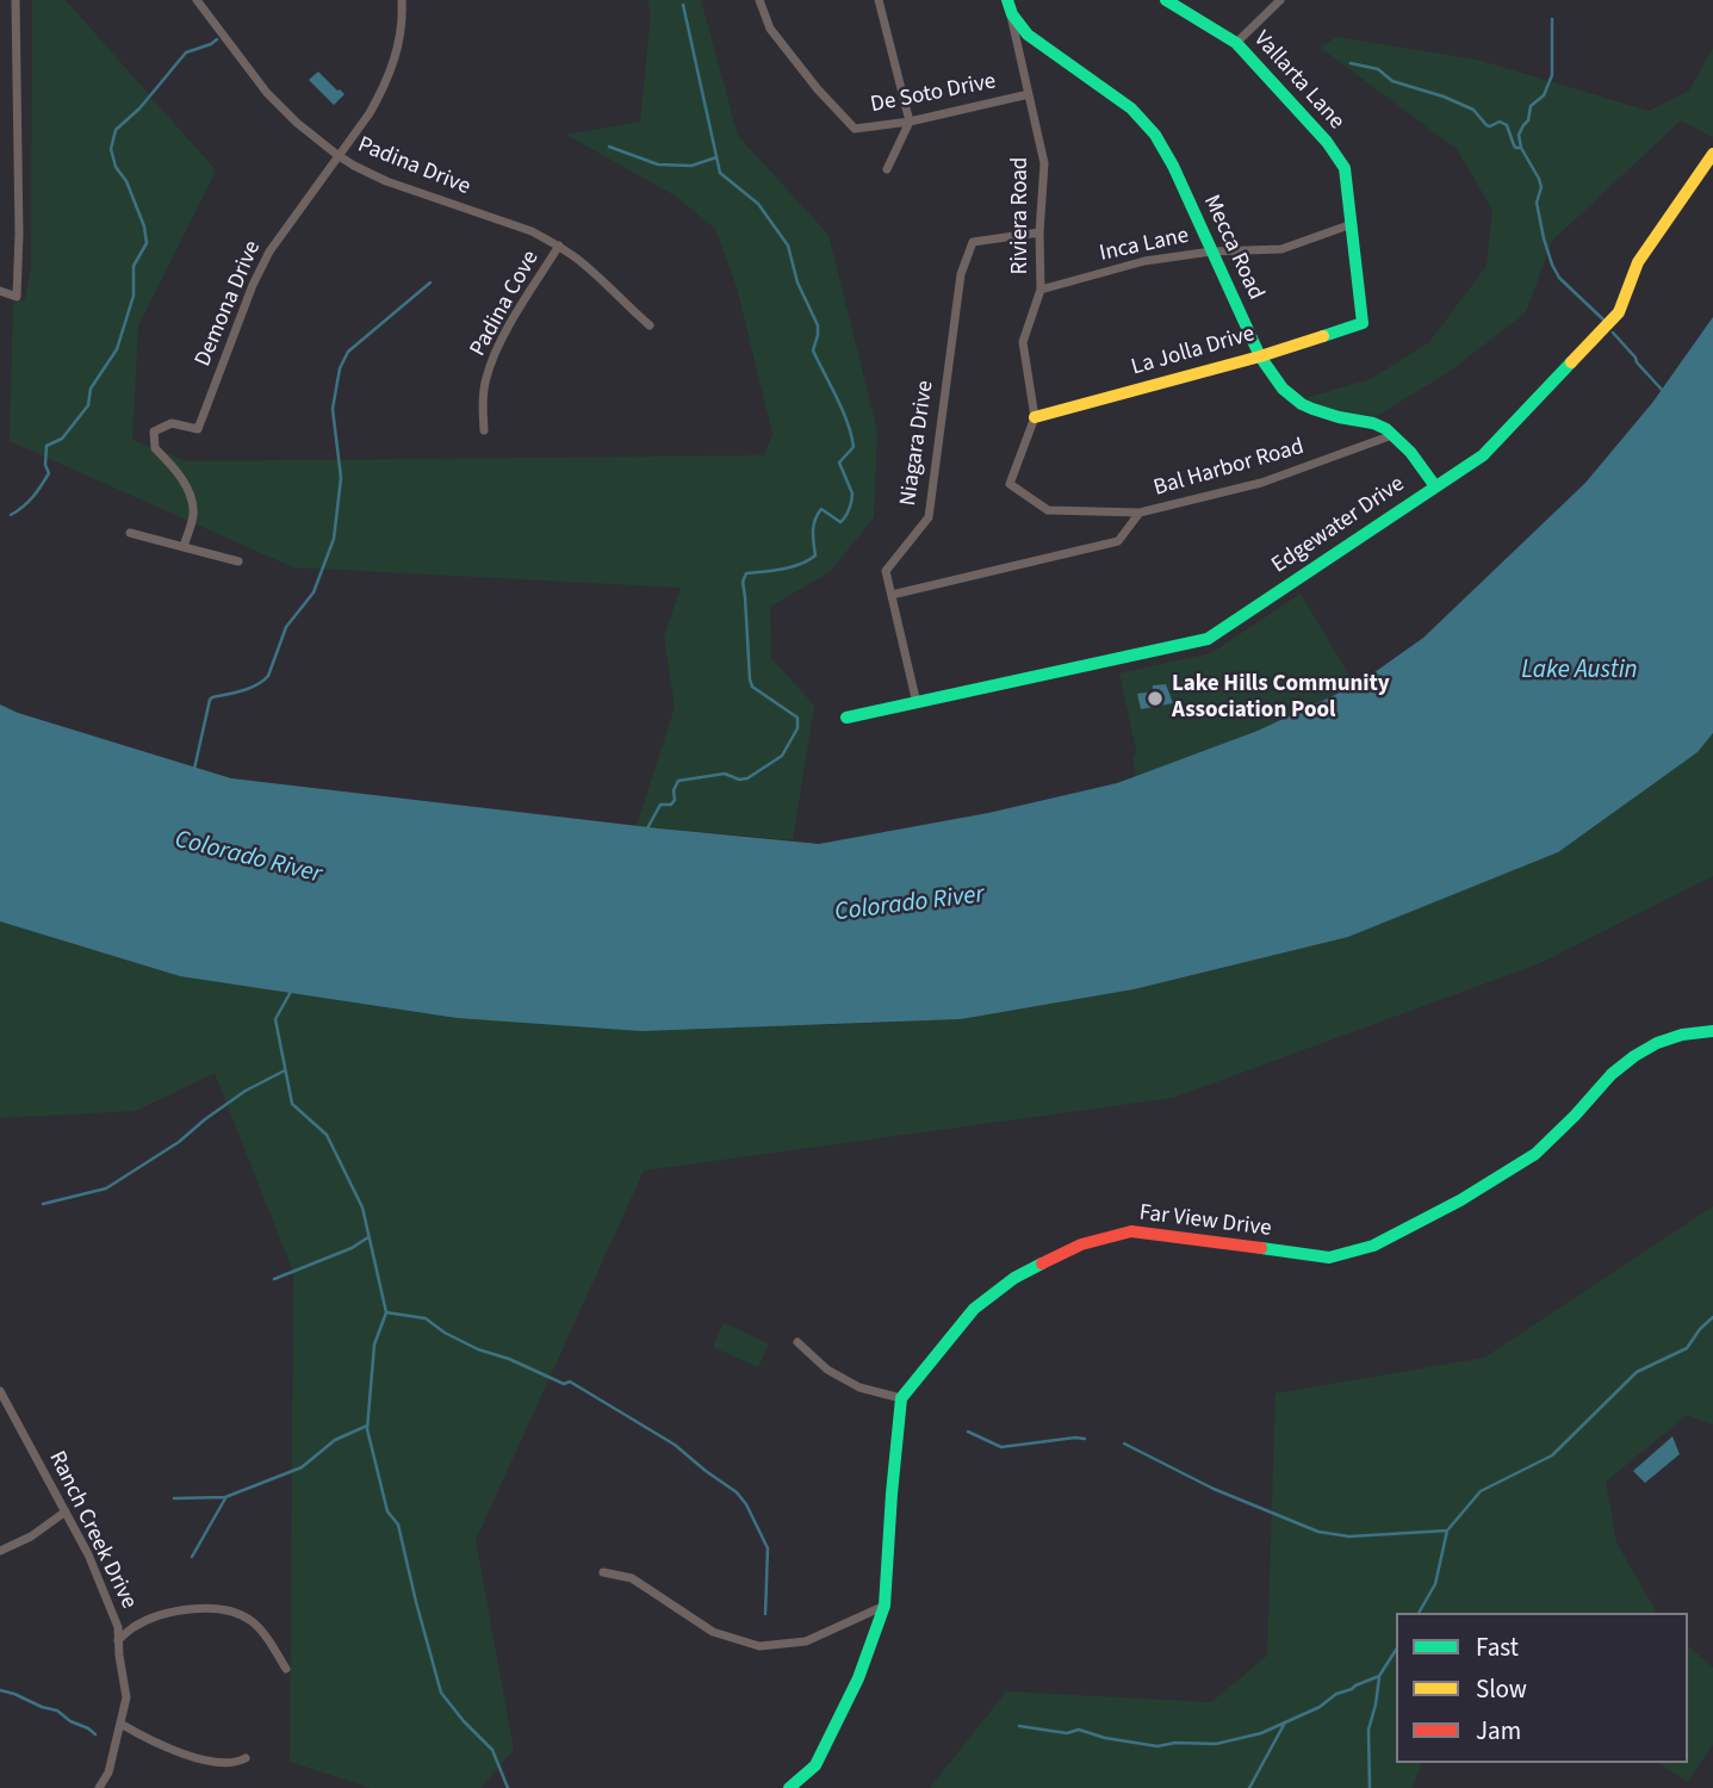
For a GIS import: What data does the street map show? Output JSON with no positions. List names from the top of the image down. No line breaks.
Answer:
{"streets":{"street":["Vallarta Lane","De Soto Drive","Padina Drive","Riviera Road","Inca Lane","Mecca Road","Demona Drive","Padina Cove","La Jolla Drive","Niagara Drive","Bal Harbor Road","Edgewater Drive","Far View Drive","Ranch Creek Drive"]},"crossings":[["Vallarta Lane","Inca Lane"],["Vallarta Lane","La Jolla Drive"],["De Soto Drive","Riviera Road"],["Padina Drive","Demona Drive"],["Padina Drive","Padina Cove"],["Riviera Road","Inca Lane"],["Riviera Road","Mecca Road"],["Riviera Road","La Jolla Drive"],["Riviera Road","Niagara Drive"],["Riviera Road","Bal Harbor Road"],["Inca Lane","Mecca Road"],["Mecca Road","La Jolla Drive"],["Mecca Road","Bal Harbor Road"],["Mecca Road","Edgewater Drive"],["Niagara Drive","Bal Harbor Road"],["Niagara Drive","Edgewater Drive"]],"water":["Lake Austin","Colorado River"],"places":["Lake Hills Community Association Pool"],"legend":["Fast","Slow","Jam"]}
